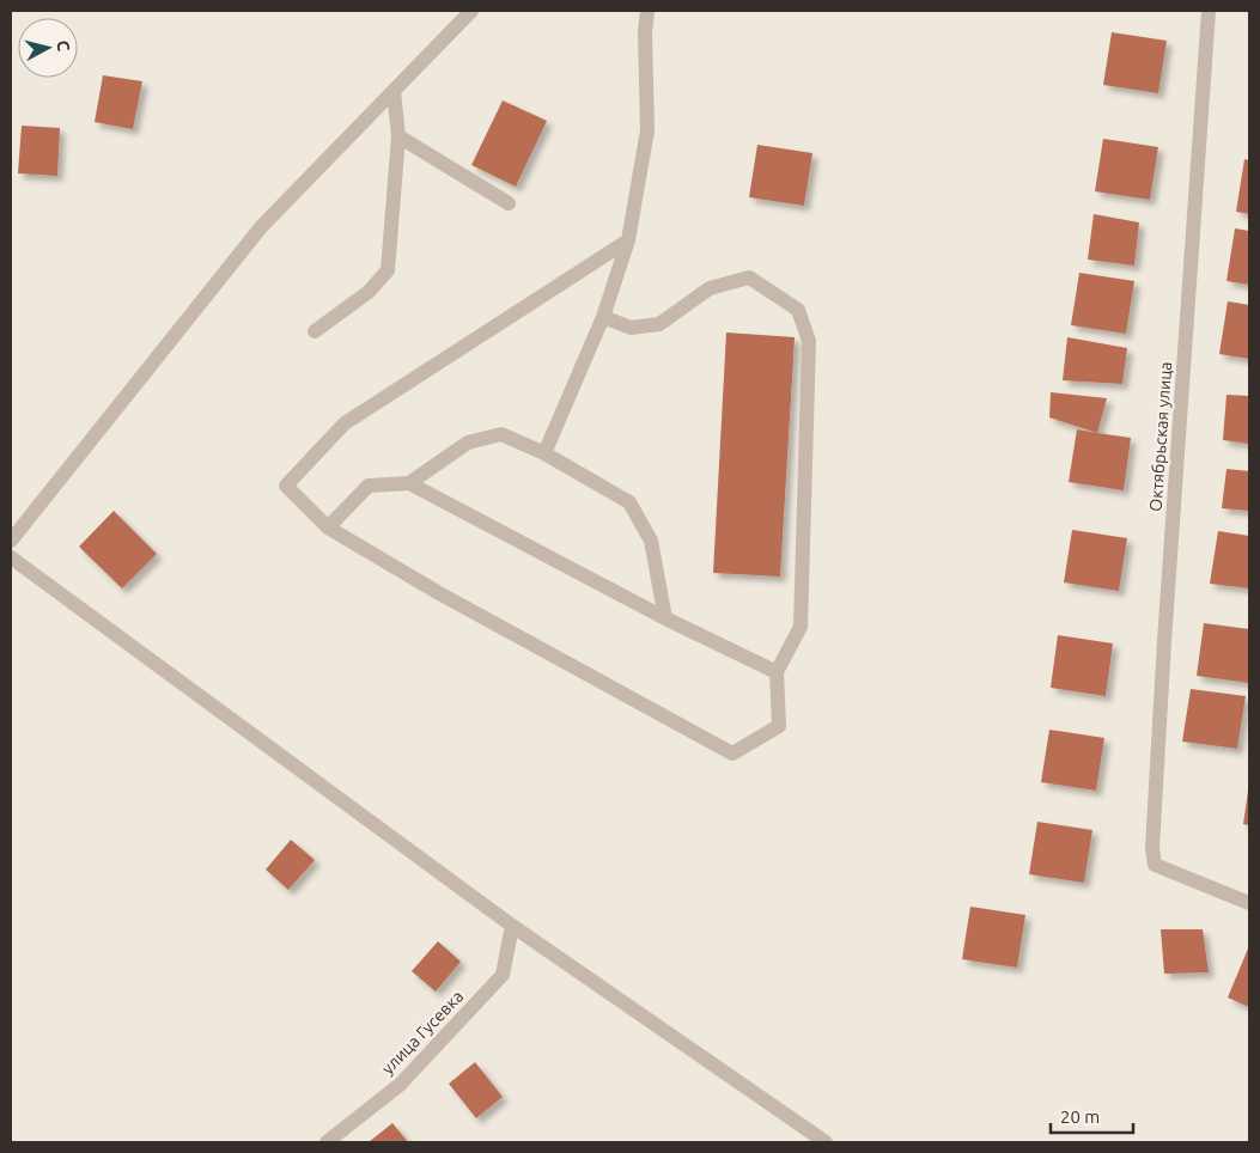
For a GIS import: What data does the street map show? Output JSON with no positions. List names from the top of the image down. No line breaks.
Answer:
{"streets":{"street":["Октябрьская улица","улица Гусевка"]},"scale_bar":"20 m","north":"right"}
